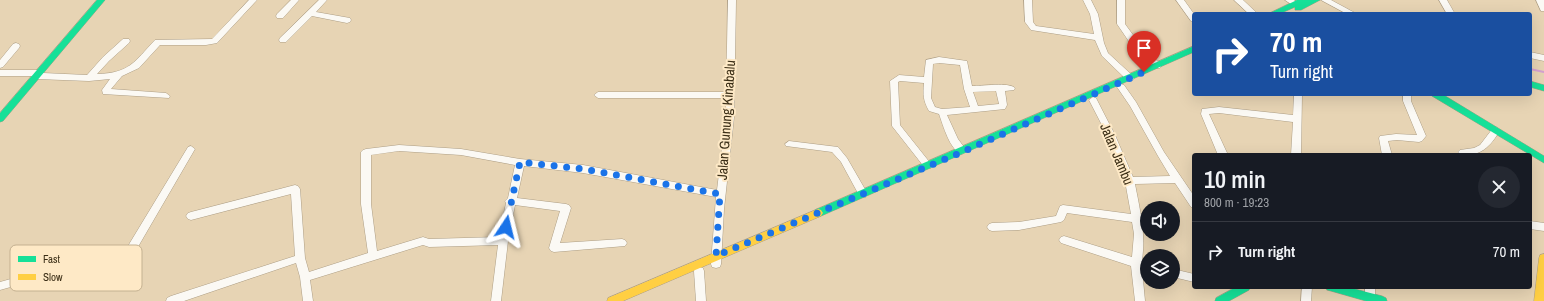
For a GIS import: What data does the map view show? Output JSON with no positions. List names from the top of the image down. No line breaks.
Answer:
{"streets":{"street":["Jalan Gunung Kinabalu","Jalan Jambu"]},"legend":["Fast","Slow"],"page":{"turn":["70 m","Turn right"],"heading":["10 min","800 m · 19:23"],"list":[{"name":"Turn right","value":"70 m"}]}}
